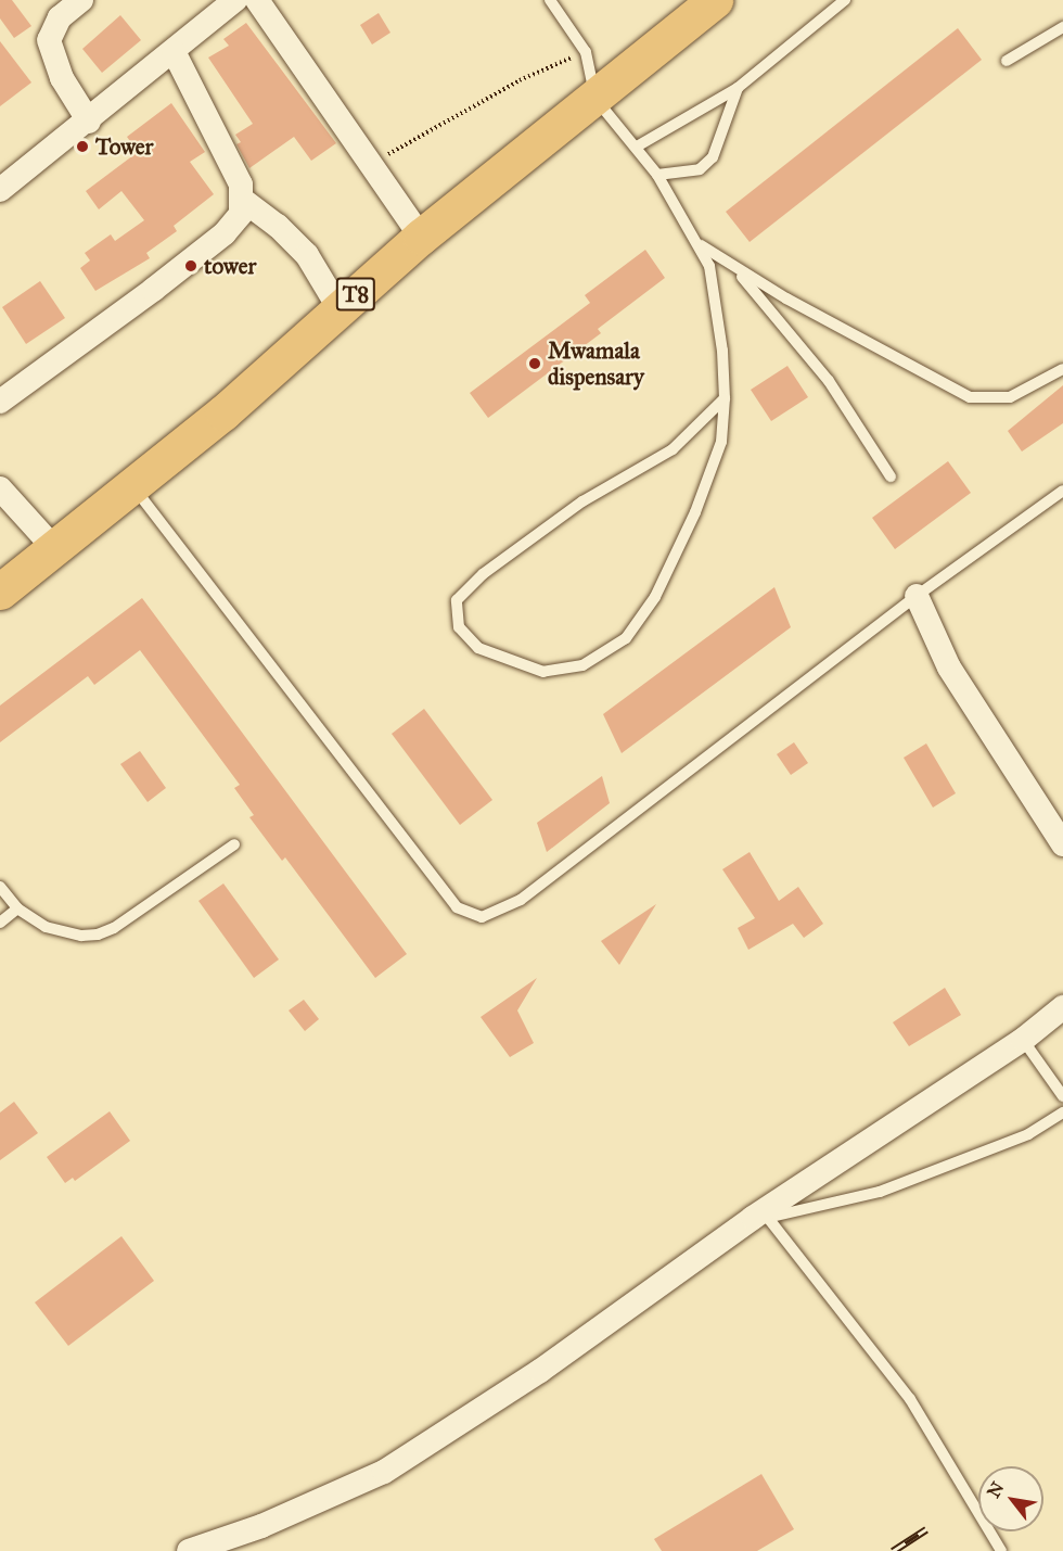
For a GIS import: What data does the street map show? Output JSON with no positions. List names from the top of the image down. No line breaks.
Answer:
{"streets":{"highway":["T8"]},"places":["Tower","tower","Mwamala dispensary"],"north":"top left"}
